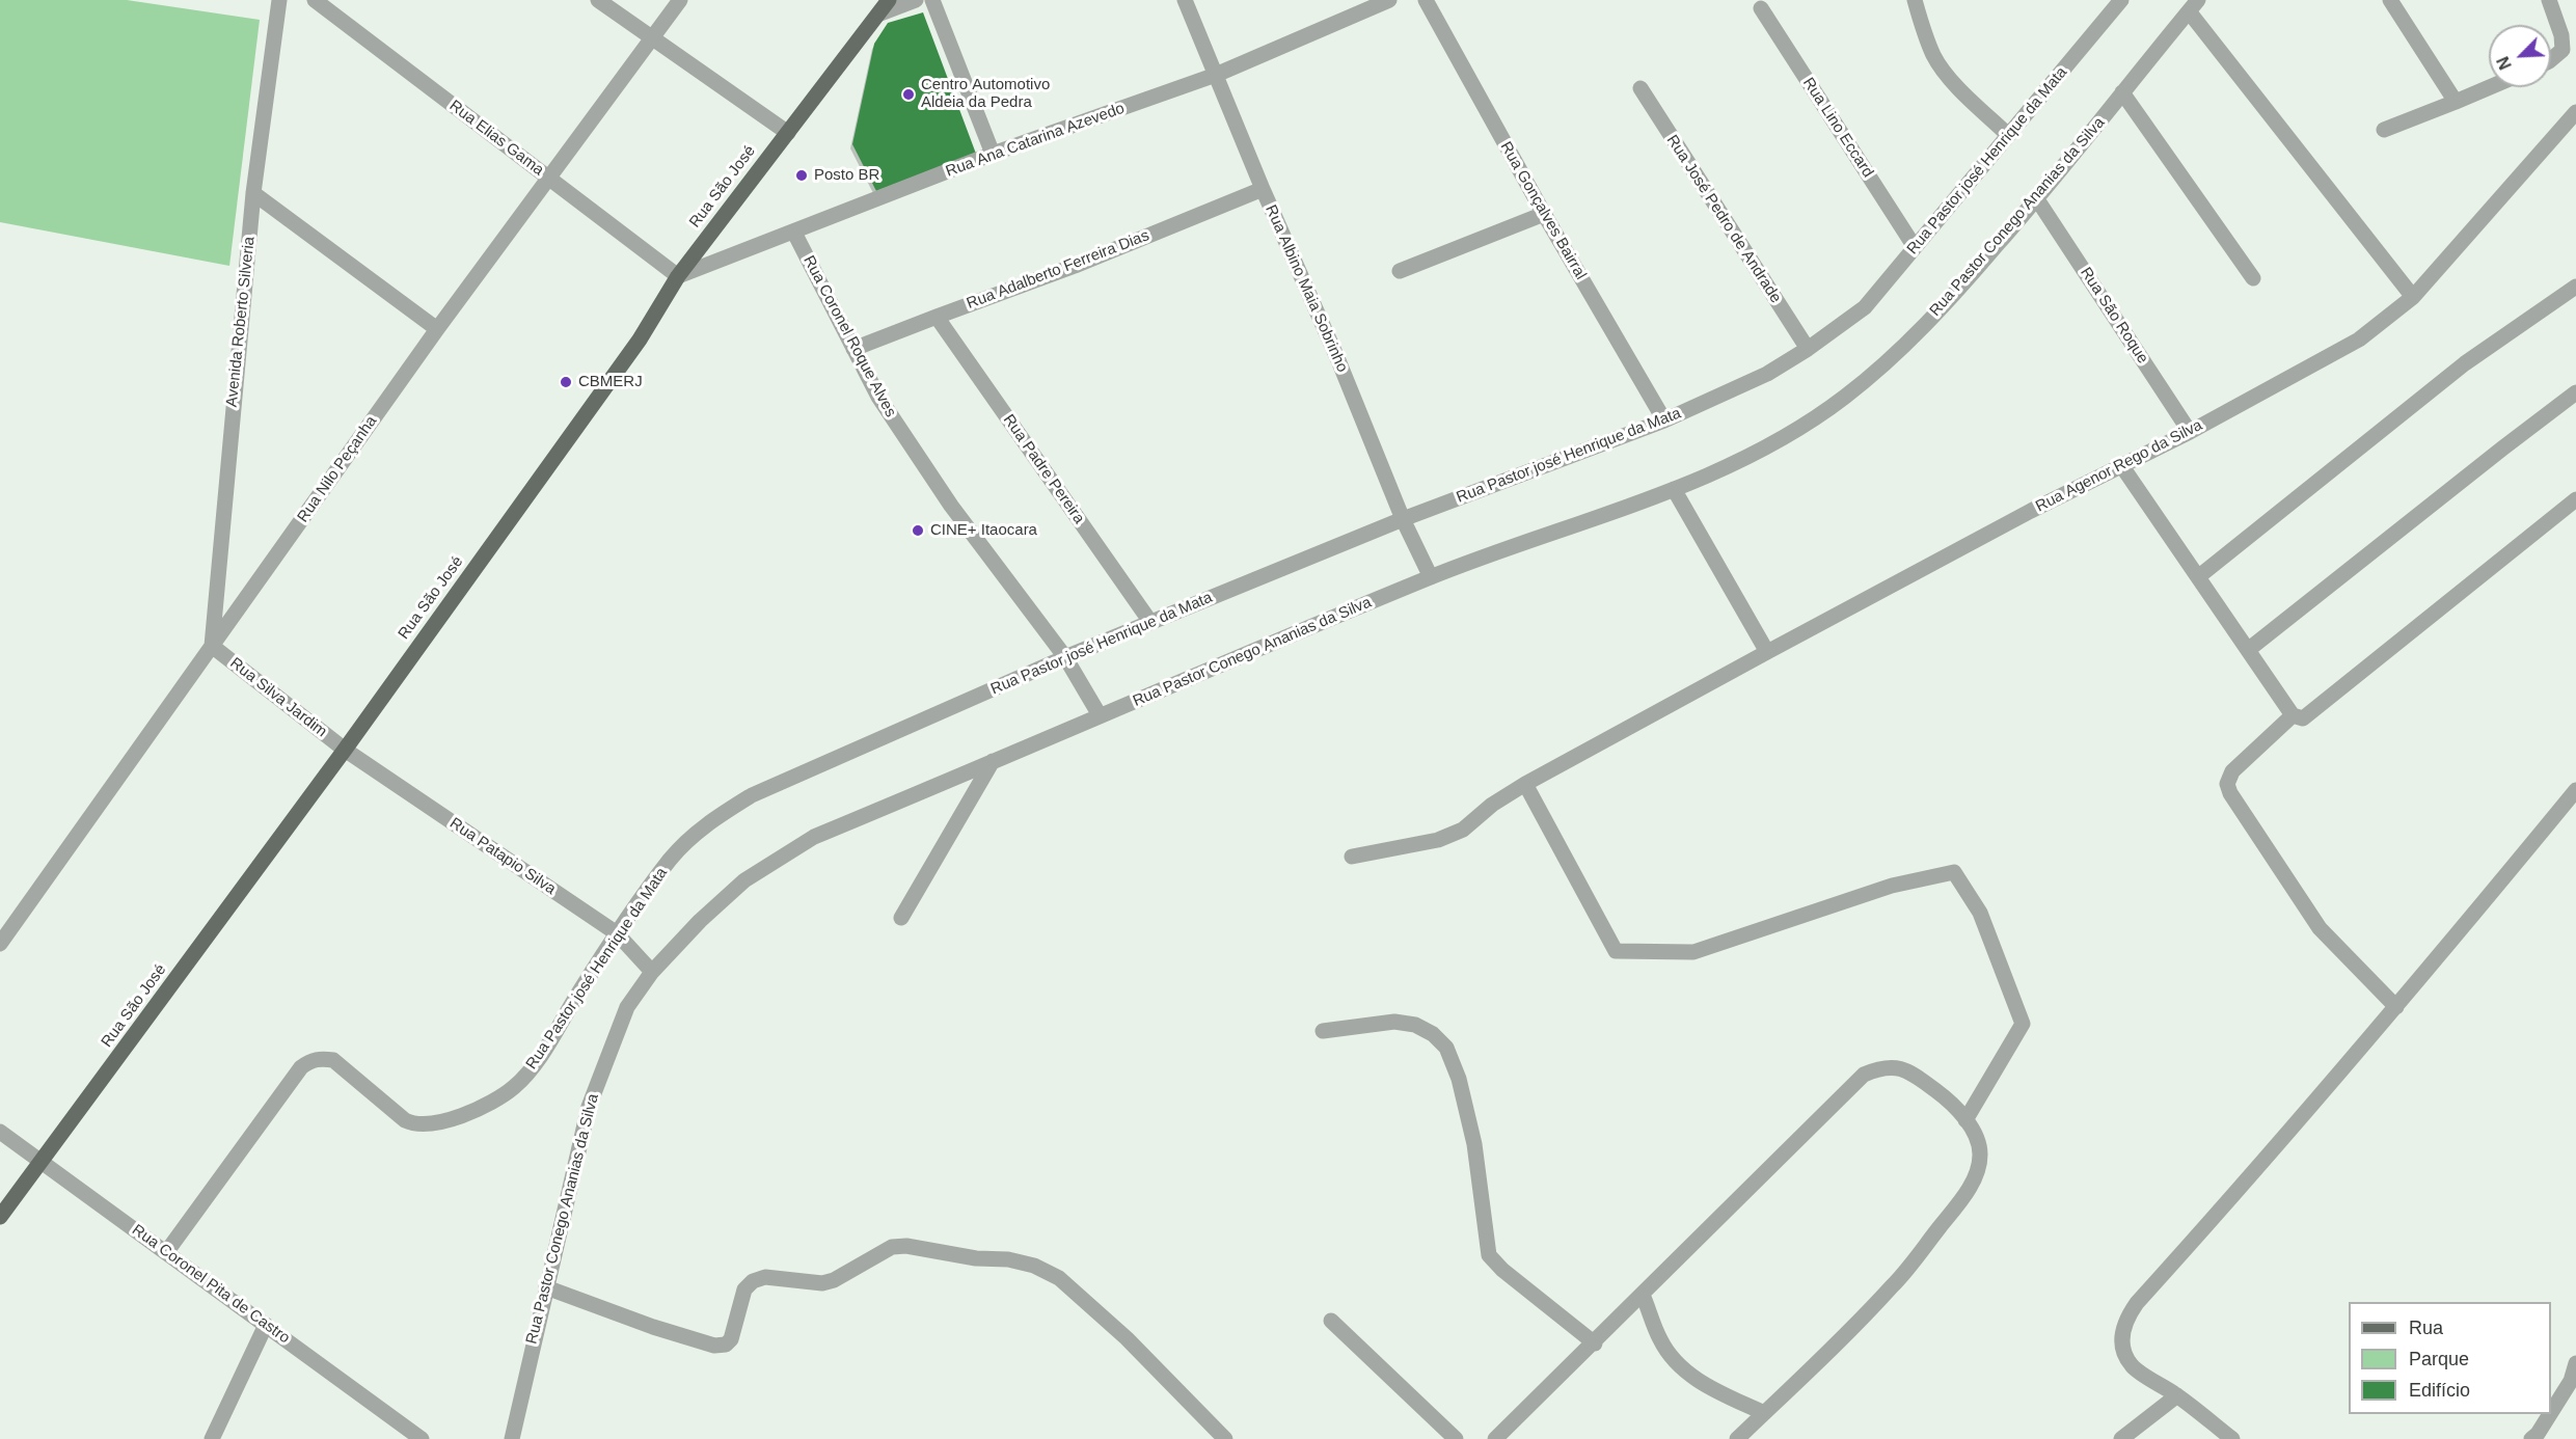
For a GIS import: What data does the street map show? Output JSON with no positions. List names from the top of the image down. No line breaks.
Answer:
{"streets":{"main road":["Rua São José"],"street":["Rua Lino Eccard","Rua Elias Gama","Rua Ana Catarina Azevedo","Rua Pastor josé Henrique da Mata","Rua Gonçalves Bairral","Rua Pastor Conego Ananias da Silva","Rua José Pedro de Andrade","Rua Adalberto Ferreira Dias","Rua Albino Maia Sobrinho","Rua São Roque","Avenida Roberto Silveria","Rua Coronel Roque Alves","Rua Agenor Rego da Silva","Rua Nilo Peçanha","Rua Padre Pereira","Rua Silva Jardim","Rua Patapio Silva","Rua Coronel Pita de Castro"]},"crossings":[["Rua Lino Eccard","Rua Pastor josé Henrique da Mata"],["Rua Elias Gama","Rua Ana Catarina Azevedo"],["Rua Elias Gama","Rua São José"],["Rua Elias Gama","Rua Nilo Peçanha"],["Rua Ana Catarina Azevedo","Rua São José"],["Rua Ana Catarina Azevedo","Rua Albino Maia Sobrinho"],["Rua Ana Catarina Azevedo","Rua Coronel Roque Alves"],["Rua Pastor josé Henrique da Mata","Rua Gonçalves Bairral"],["Rua Pastor josé Henrique da Mata","Rua José Pedro de Andrade"],["Rua Pastor josé Henrique da Mata","Rua Albino Maia Sobrinho"],["Rua Pastor josé Henrique da Mata","Rua Coronel Roque Alves"],["Rua Pastor josé Henrique da Mata","Rua Padre Pereira"],["Rua Pastor josé Henrique da Mata","Rua Patapio Silva"],["Rua Pastor josé Henrique da Mata","Rua Coronel Pita de Castro"],["Rua São José","Rua Silva Jardim"],["Rua São José","Rua Patapio Silva"],["Rua São José","Rua Coronel Pita de Castro"],["Rua Pastor Conego Ananias da Silva","Rua Albino Maia Sobrinho"],["Rua Pastor Conego Ananias da Silva","Rua São Roque"],["Rua Pastor Conego Ananias da Silva","Rua Coronel Roque Alves"],["Rua Pastor Conego Ananias da Silva","Rua Patapio Silva"],["Rua Adalberto Ferreira Dias","Rua Albino Maia Sobrinho"],["Rua Adalberto Ferreira Dias","Rua Coronel Roque Alves"],["Rua Adalberto Ferreira Dias","Rua Padre Pereira"],["Rua São Roque","Rua Agenor Rego da Silva"],["Avenida Roberto Silveria","Rua Nilo Peçanha"],["Avenida Roberto Silveria","Rua Silva Jardim"],["Rua Nilo Peçanha","Rua Silva Jardim"],["Rua Silva Jardim","Rua Patapio Silva"]],"places":["Centro Automotivo Aldeia da Pedra","Posto BR","CBMERJ","CINE+ Itaocara"],"legend":["Rua","Parque","Edifício"],"north":"bottom left"}
